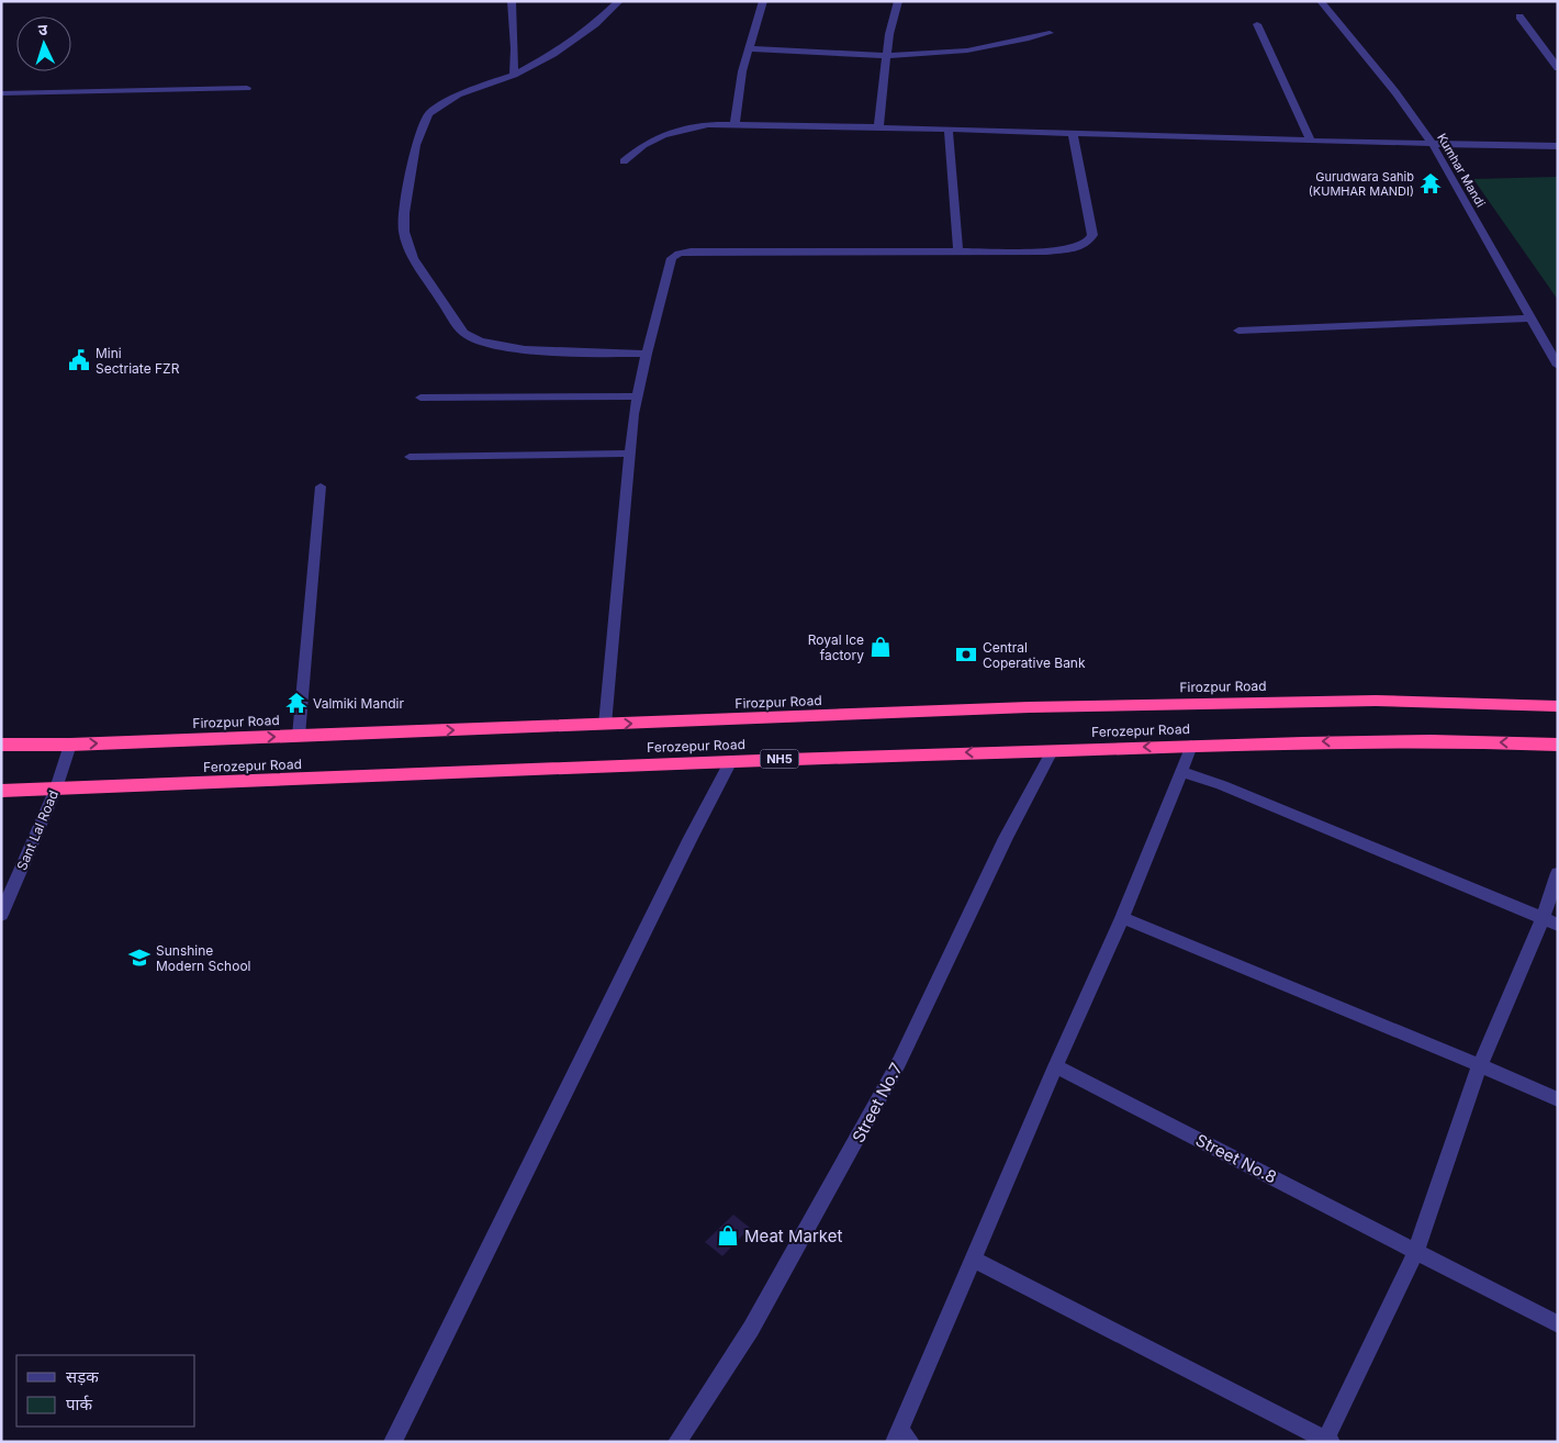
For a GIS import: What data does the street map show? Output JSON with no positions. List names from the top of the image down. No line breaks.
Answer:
{"streets":{"highway":["Firozpur Road","Ferozepur Road","NH5"],"street":["Kumhar Mandi","Sant Lal Road","Street No.7","Street No.8"]},"crossings":[["Firozpur Road","Sant Lal Road"],["Ferozepur Road","Sant Lal Road"],["Ferozepur Road","Street No.7"]],"one_way":["Firozpur Road","Ferozepur Road"],"places":{"temple":["Gurudwara Sahib (KUMHAR MANDI)","Valmiki Mandir"],"public building":["Mini Sectriate FZR"],"shop":["Royal Ice factory","Meat Market"],"bank":["Central Coperative Bank"],"school or university":["Sunshine Modern School"]},"legend":["सड़क","पार्क"],"north":"top"}
